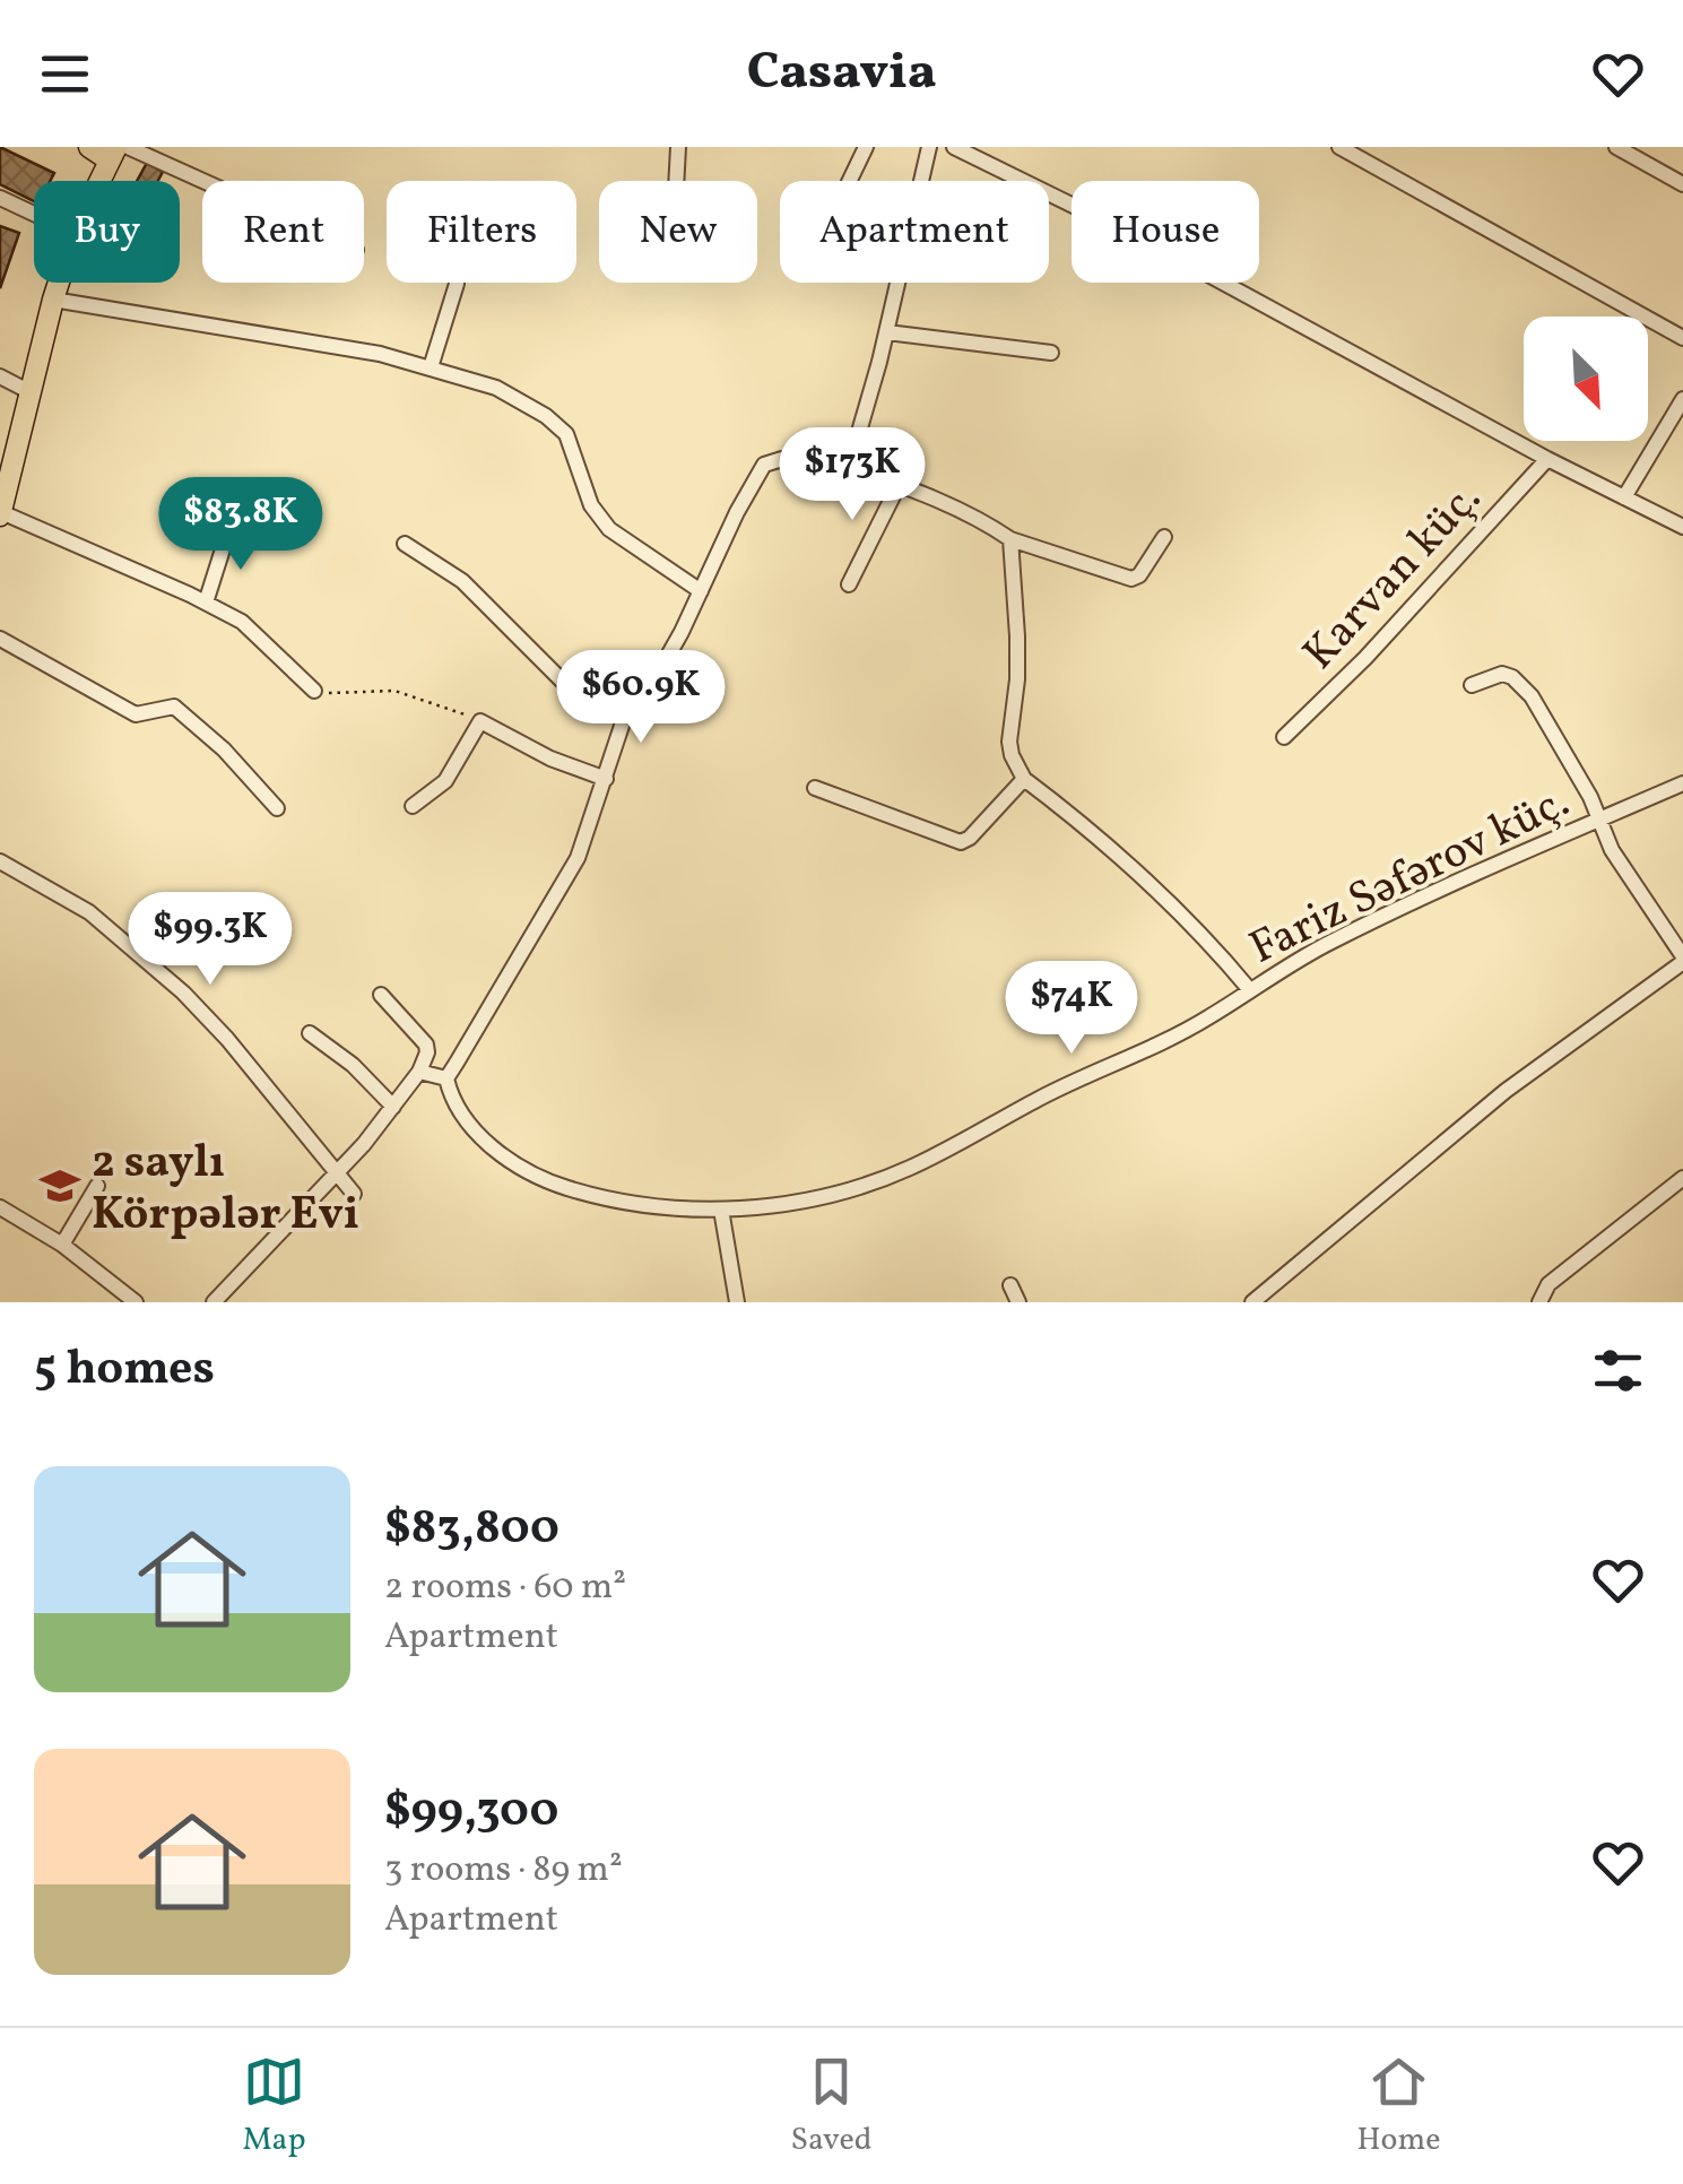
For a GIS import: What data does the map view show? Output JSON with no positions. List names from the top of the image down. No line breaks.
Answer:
{"streets":{"street":["Karvan küç.","Fariz Səfərov küç."]},"places":{"school or university":["2 saylı Körpələr Evi"]},"north":"bottom right","page":{"header":"Casavia","chip":["Buy","Rent","Filters","New","Apartment","House"],"price":["$173K","$83.8K","$60.9K","$99.3K","$74K"],"heading":"5 homes","list":[{"name":"$83,800","note":"2 rooms · 60 m² · Apartment"},{"name":"$99,300","note":"3 rooms · 89 m² · Apartment"}],"tabs":["Map","Saved","Home"]}}
